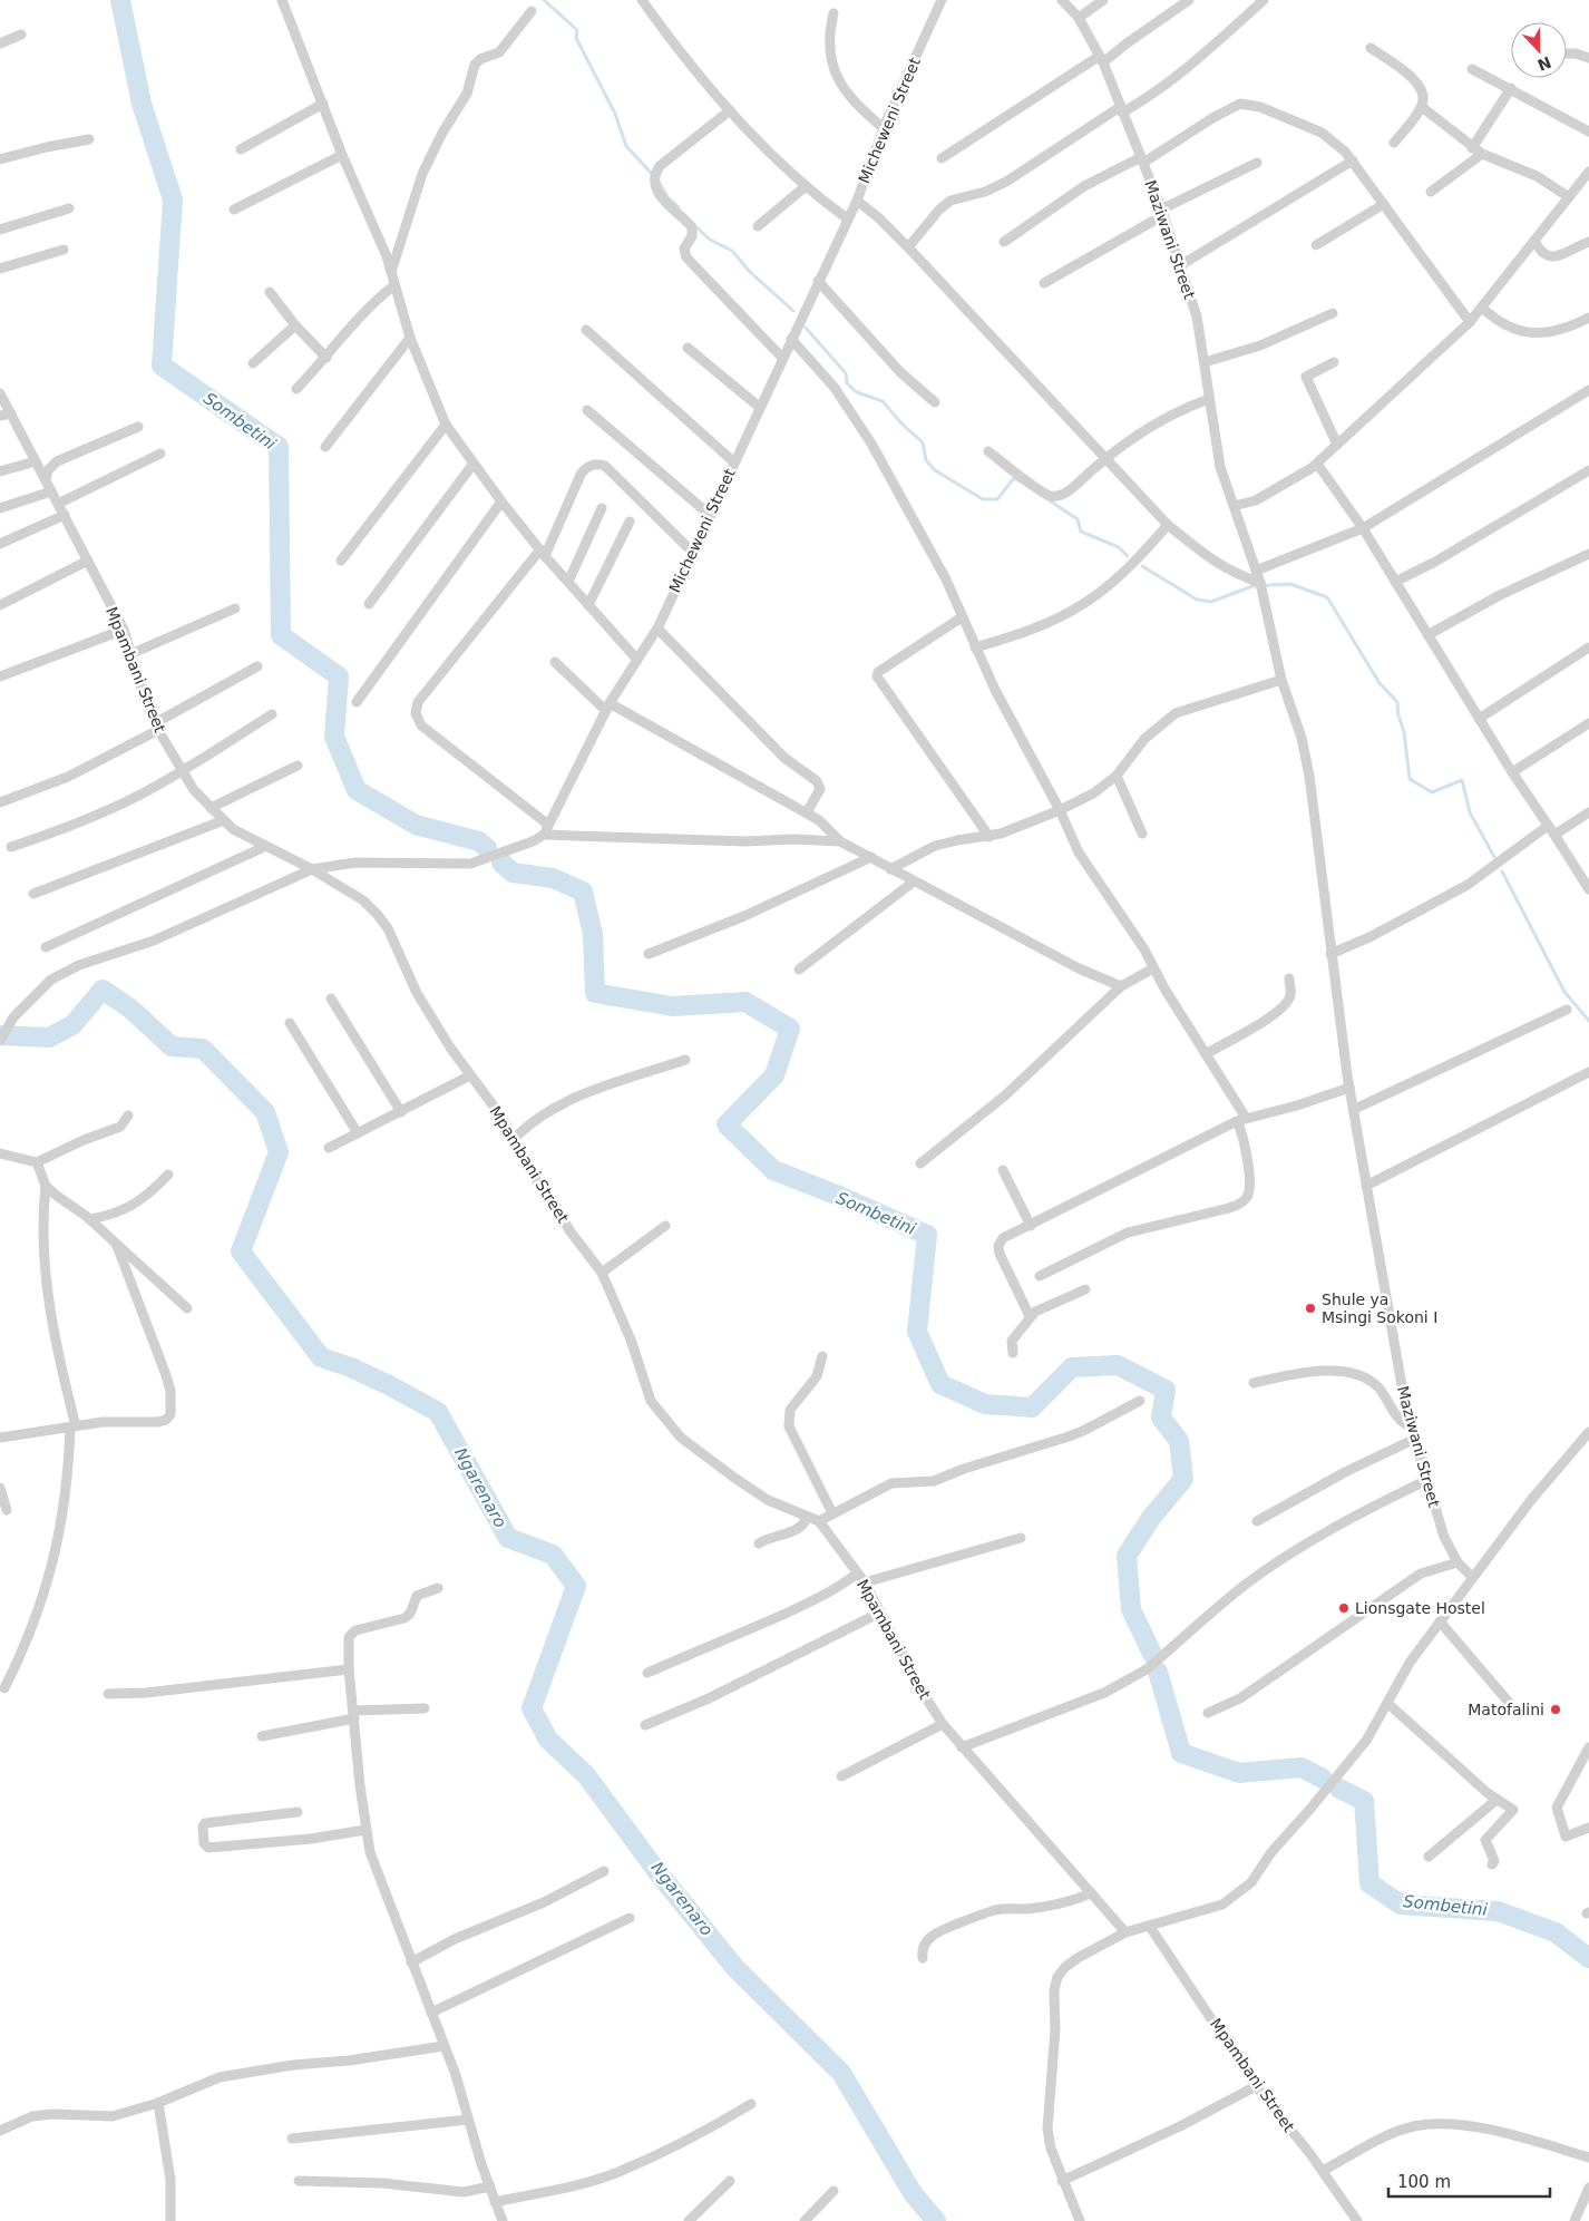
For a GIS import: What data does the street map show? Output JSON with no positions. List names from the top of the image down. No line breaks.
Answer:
{"streets":{"street":["Micheweni Street","Maziwani Street","Mpambani Street"]},"water":["Sombetini","Ngarenaro"],"places":["Shule ya Msingi Sokoni I","Lionsgate Hostel","Matofalini"],"scale_bar":"100 m","north":"bottom"}
